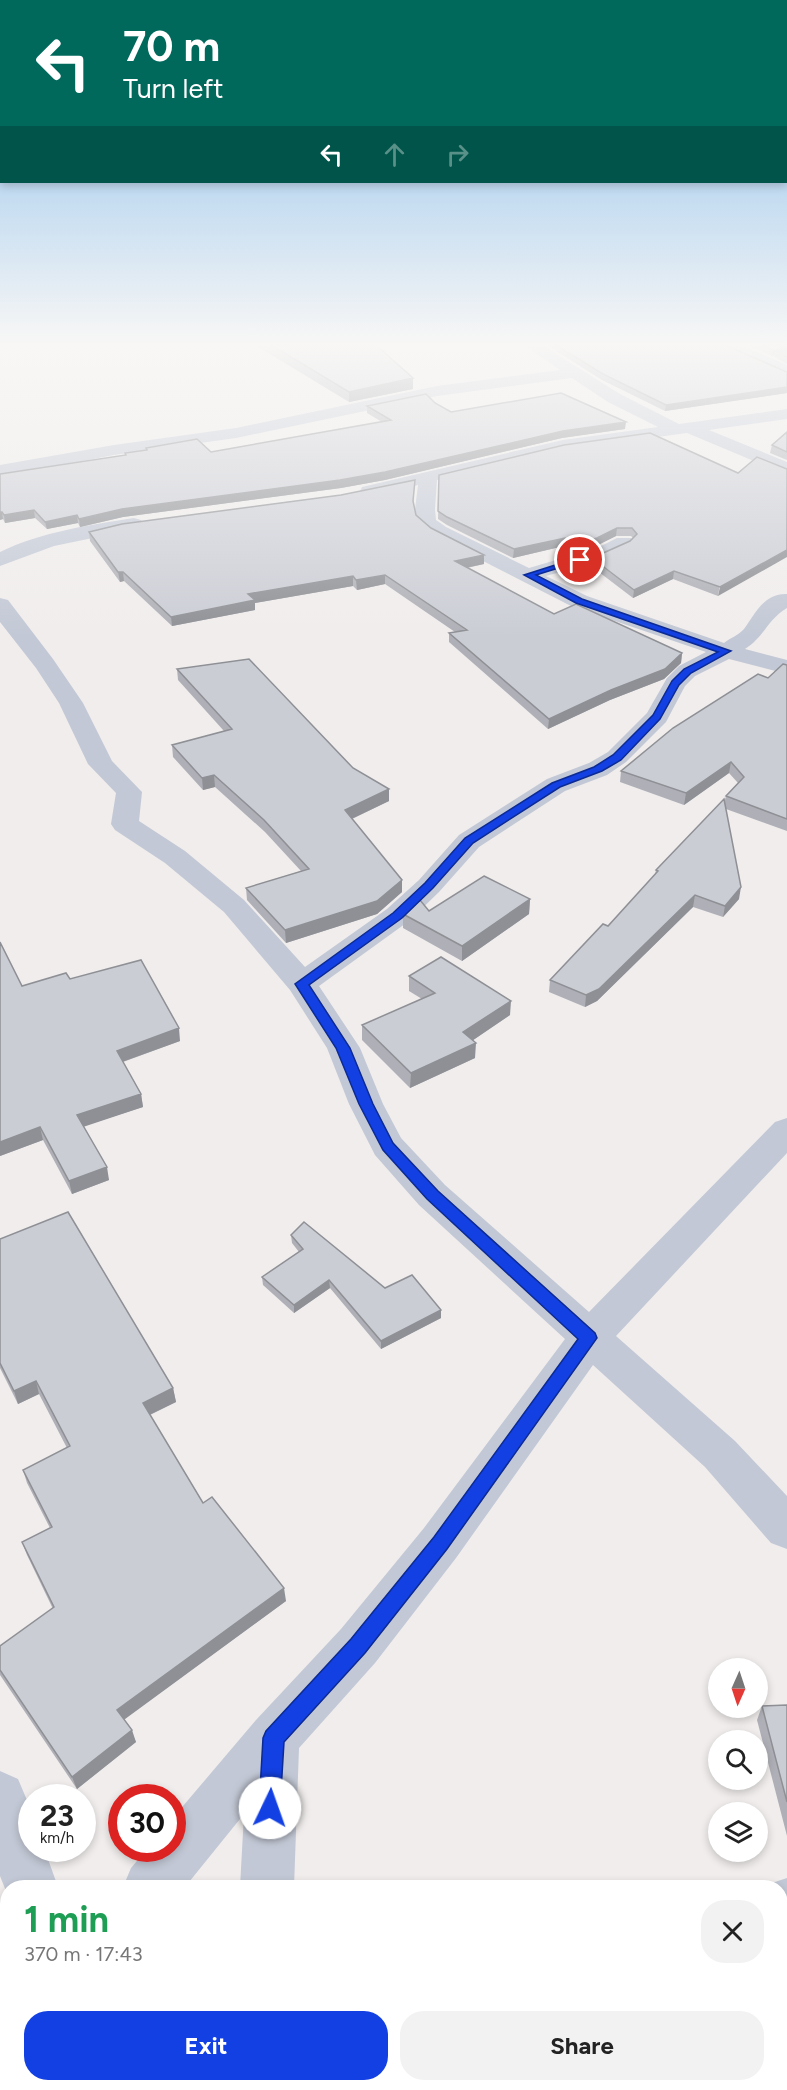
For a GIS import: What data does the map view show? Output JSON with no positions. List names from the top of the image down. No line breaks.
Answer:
{"north":"bottom","page":{"turn":["70 m","Turn left"],"speed":"23 km/h","limit":"30","heading":["1 min","370 m · 17:43"],"buttons":["Exit","Share"]}}
